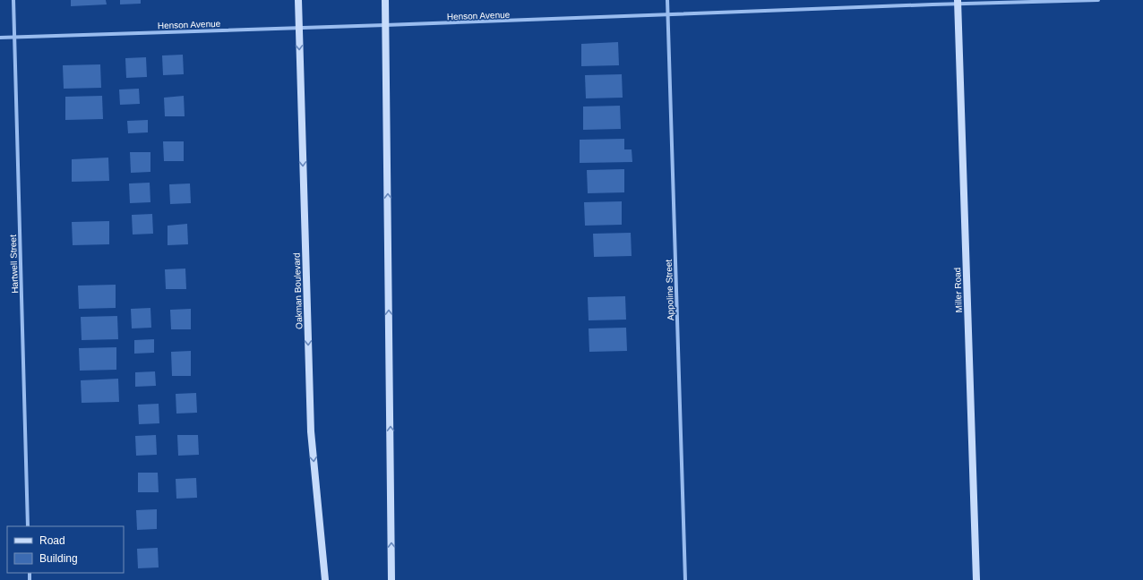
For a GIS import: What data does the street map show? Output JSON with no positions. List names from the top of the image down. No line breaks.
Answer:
{"streets":{"street":["Henson Avenue","Hartwell Street","Appoline Street","Miller Road","Oakman Boulevard"]},"crossings":[["Henson Avenue","Hartwell Street"],["Henson Avenue","Appoline Street"],["Henson Avenue","Miller Road"],["Henson Avenue","Oakman Boulevard"]],"one_way":["Oakman Boulevard"],"legend":["Road","Building"]}
